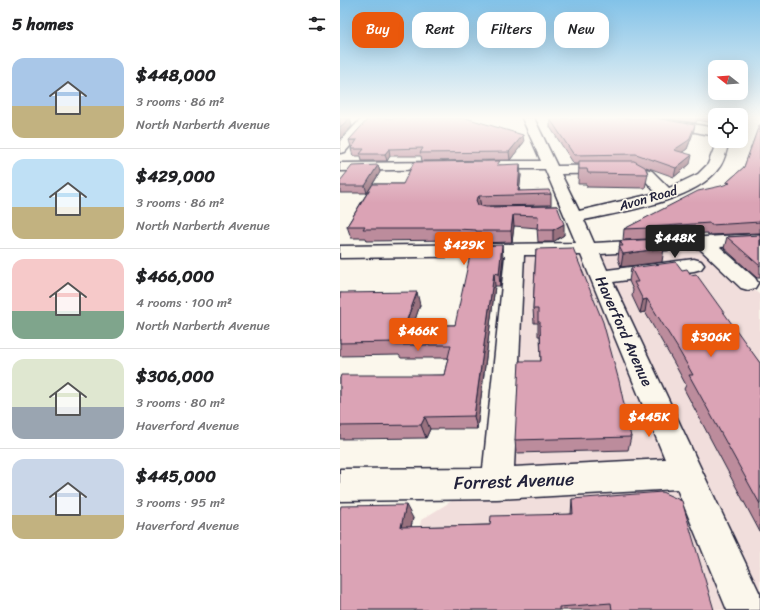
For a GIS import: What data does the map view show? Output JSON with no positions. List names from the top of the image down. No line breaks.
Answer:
{"streets":{"street":["Avon Road","Haverford Avenue","Forrest Avenue"]},"crossings":[["Avon Road","Haverford Avenue"],["Haverford Avenue","Forrest Avenue"]],"north":"left","page":{"heading":"5 homes","chip":["Buy","Rent","Filters","New"],"list":[{"name":"$448,000","note":"3 rooms · 86 m² · North Narberth Avenue"},{"name":"$429,000","note":"3 rooms · 86 m² · North Narberth Avenue"},{"name":"$466,000","note":"4 rooms · 100 m² · North Narberth Avenue"},{"name":"$306,000","note":"3 rooms · 80 m² · Haverford Avenue"},{"name":"$445,000","note":"3 rooms · 95 m² · Haverford Avenue"}],"price":["$448K","$429K","$466K","$306K","$445K"]}}
